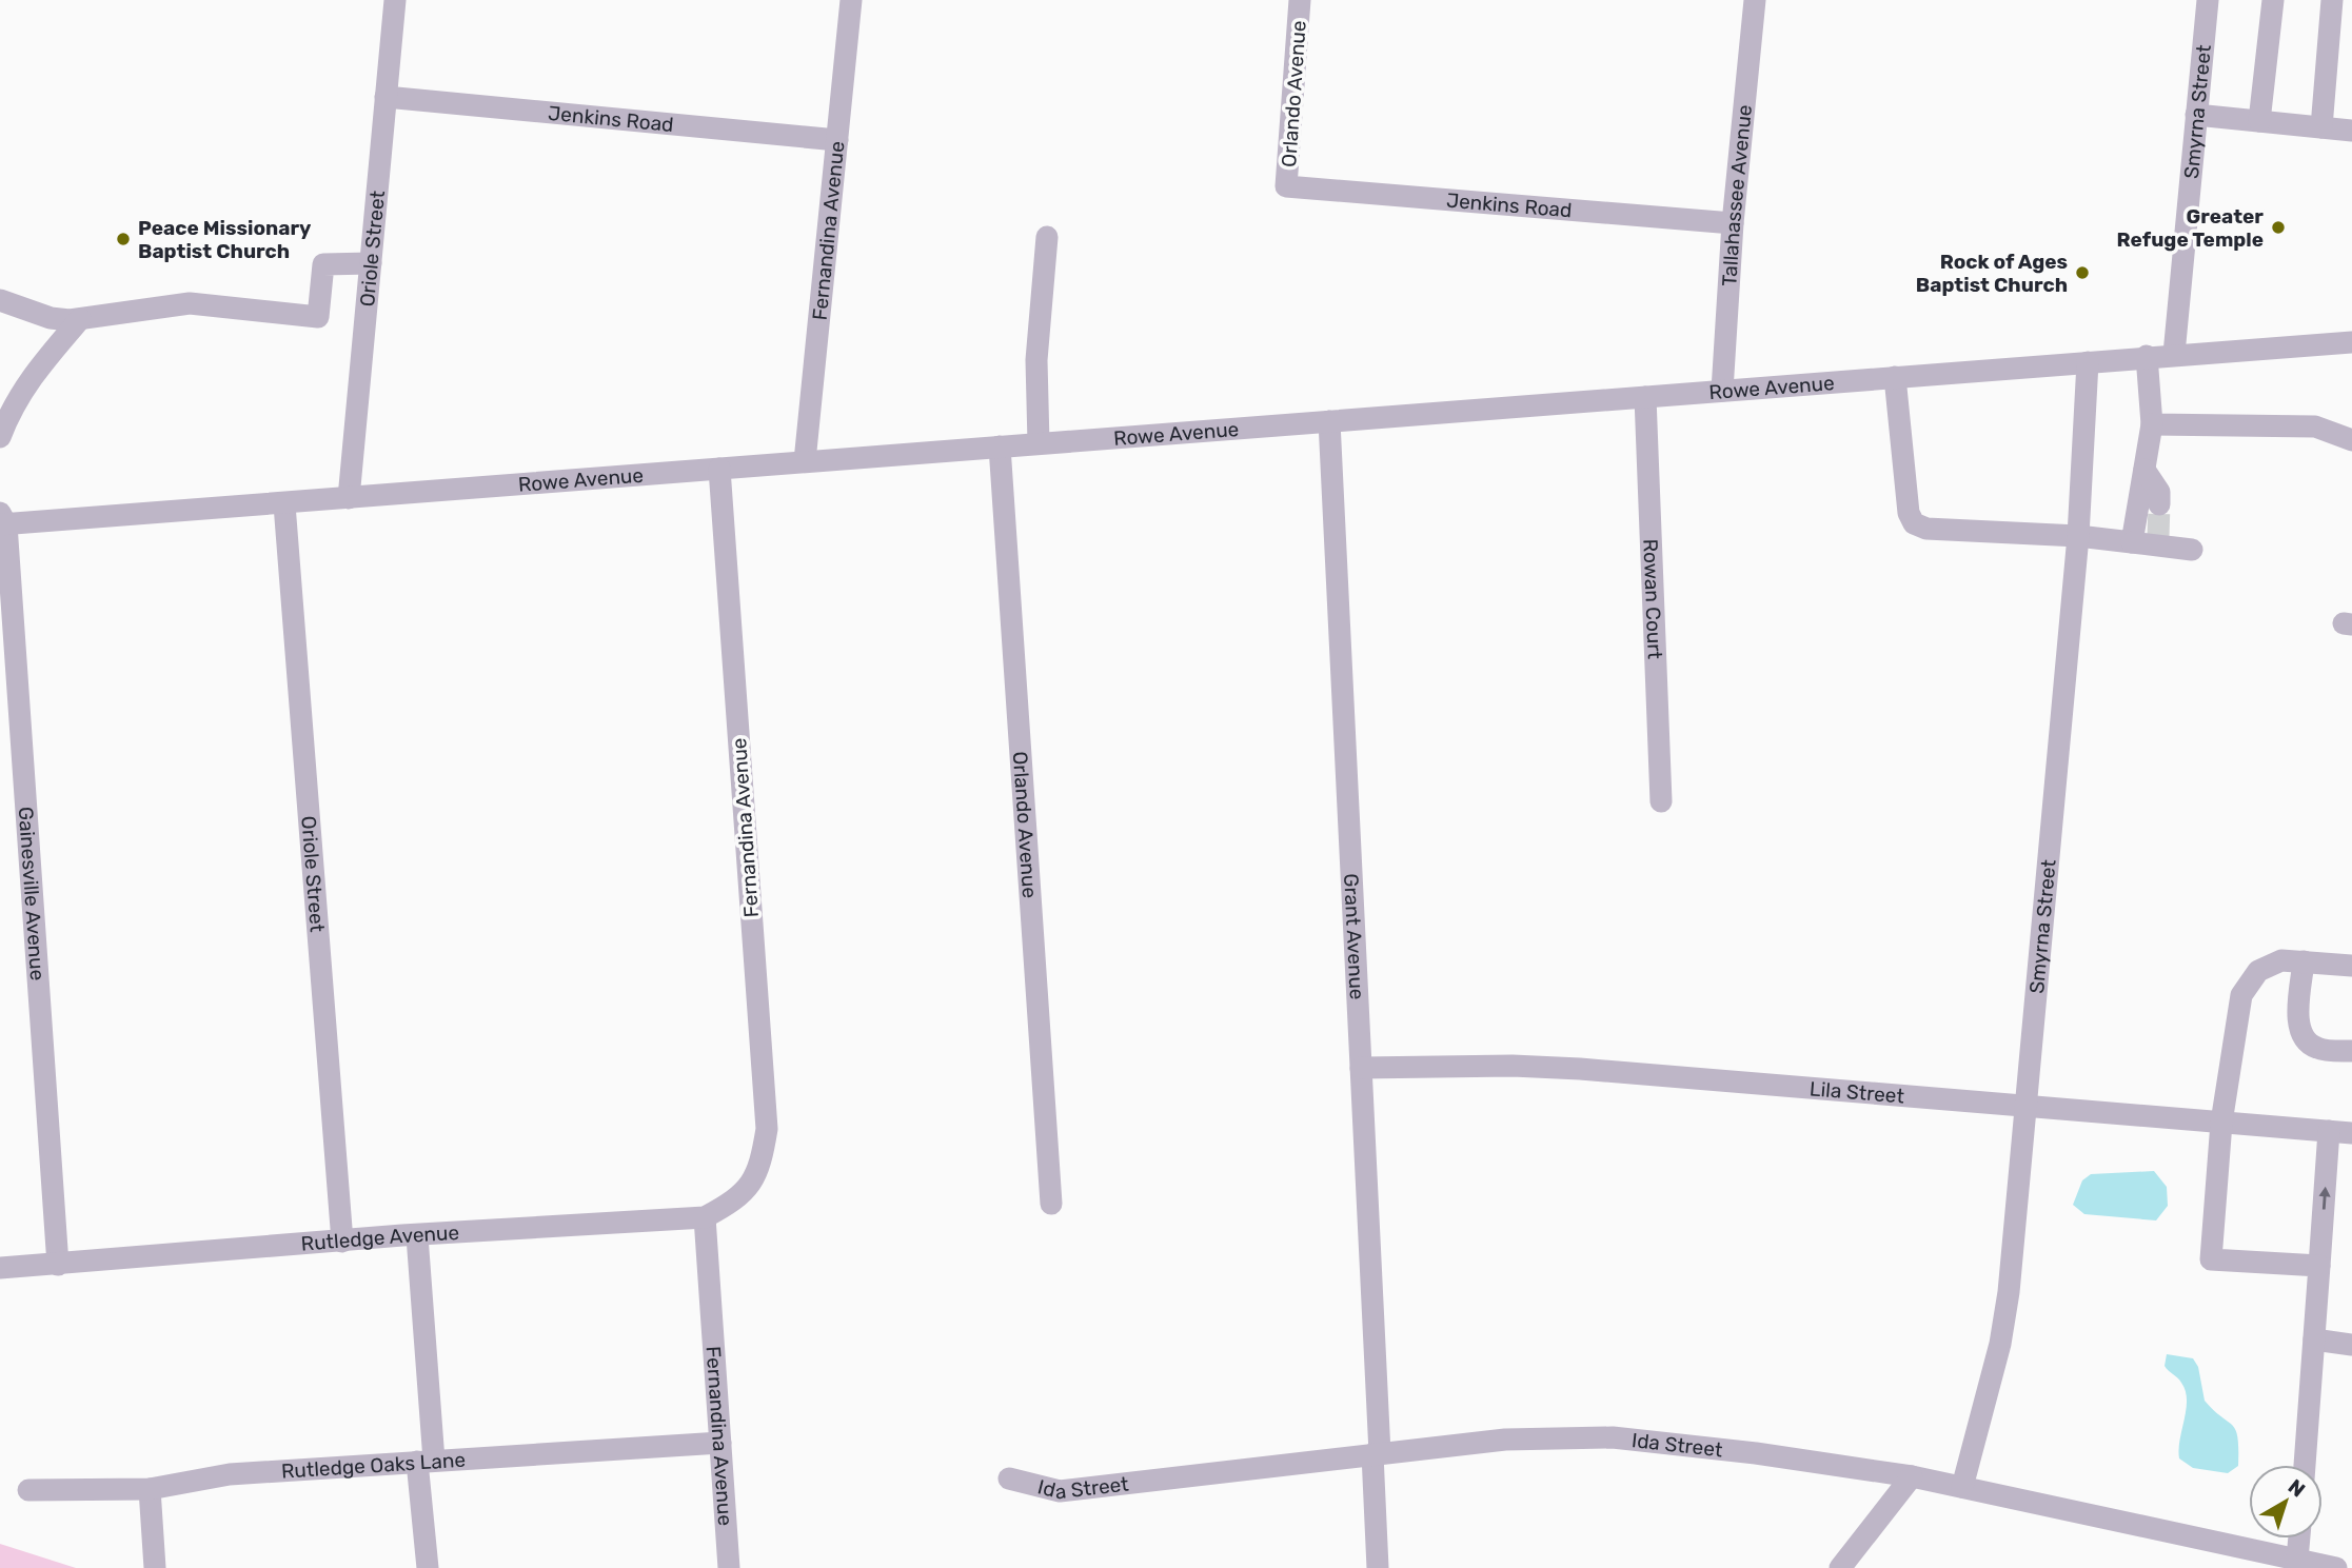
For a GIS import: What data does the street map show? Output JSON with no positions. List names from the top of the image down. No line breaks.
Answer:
{"streets":{"street":["Orlando Avenue","Smyrna Street","Jenkins Road","Tallahassee Avenue","Fernandina Avenue","Oriole Street","Rowe Avenue","Rowan Court","Gainesville Avenue","Grant Avenue","Lila Street","Rutledge Avenue","Ida Street","Rutledge Oaks Lane"]},"crossings":[["Orlando Avenue","Jenkins Road"],["Orlando Avenue","Rowe Avenue"],["Smyrna Street","Rowe Avenue"],["Smyrna Street","Lila Street"],["Smyrna Street","Ida Street"],["Jenkins Road","Tallahassee Avenue"],["Jenkins Road","Fernandina Avenue"],["Jenkins Road","Oriole Street"],["Tallahassee Avenue","Rowe Avenue"],["Fernandina Avenue","Rowe Avenue"],["Fernandina Avenue","Rutledge Avenue"],["Fernandina Avenue","Rutledge Oaks Lane"],["Oriole Street","Rowe Avenue"],["Oriole Street","Rutledge Avenue"],["Rowe Avenue","Rowan Court"],["Rowe Avenue","Gainesville Avenue"],["Rowe Avenue","Grant Avenue"],["Gainesville Avenue","Rutledge Avenue"],["Grant Avenue","Lila Street"],["Grant Avenue","Ida Street"]],"places":["Greater Refuge Temple","Peace Missionary Baptist Church","Rock of Ages Baptist Church"],"north":"top right"}
